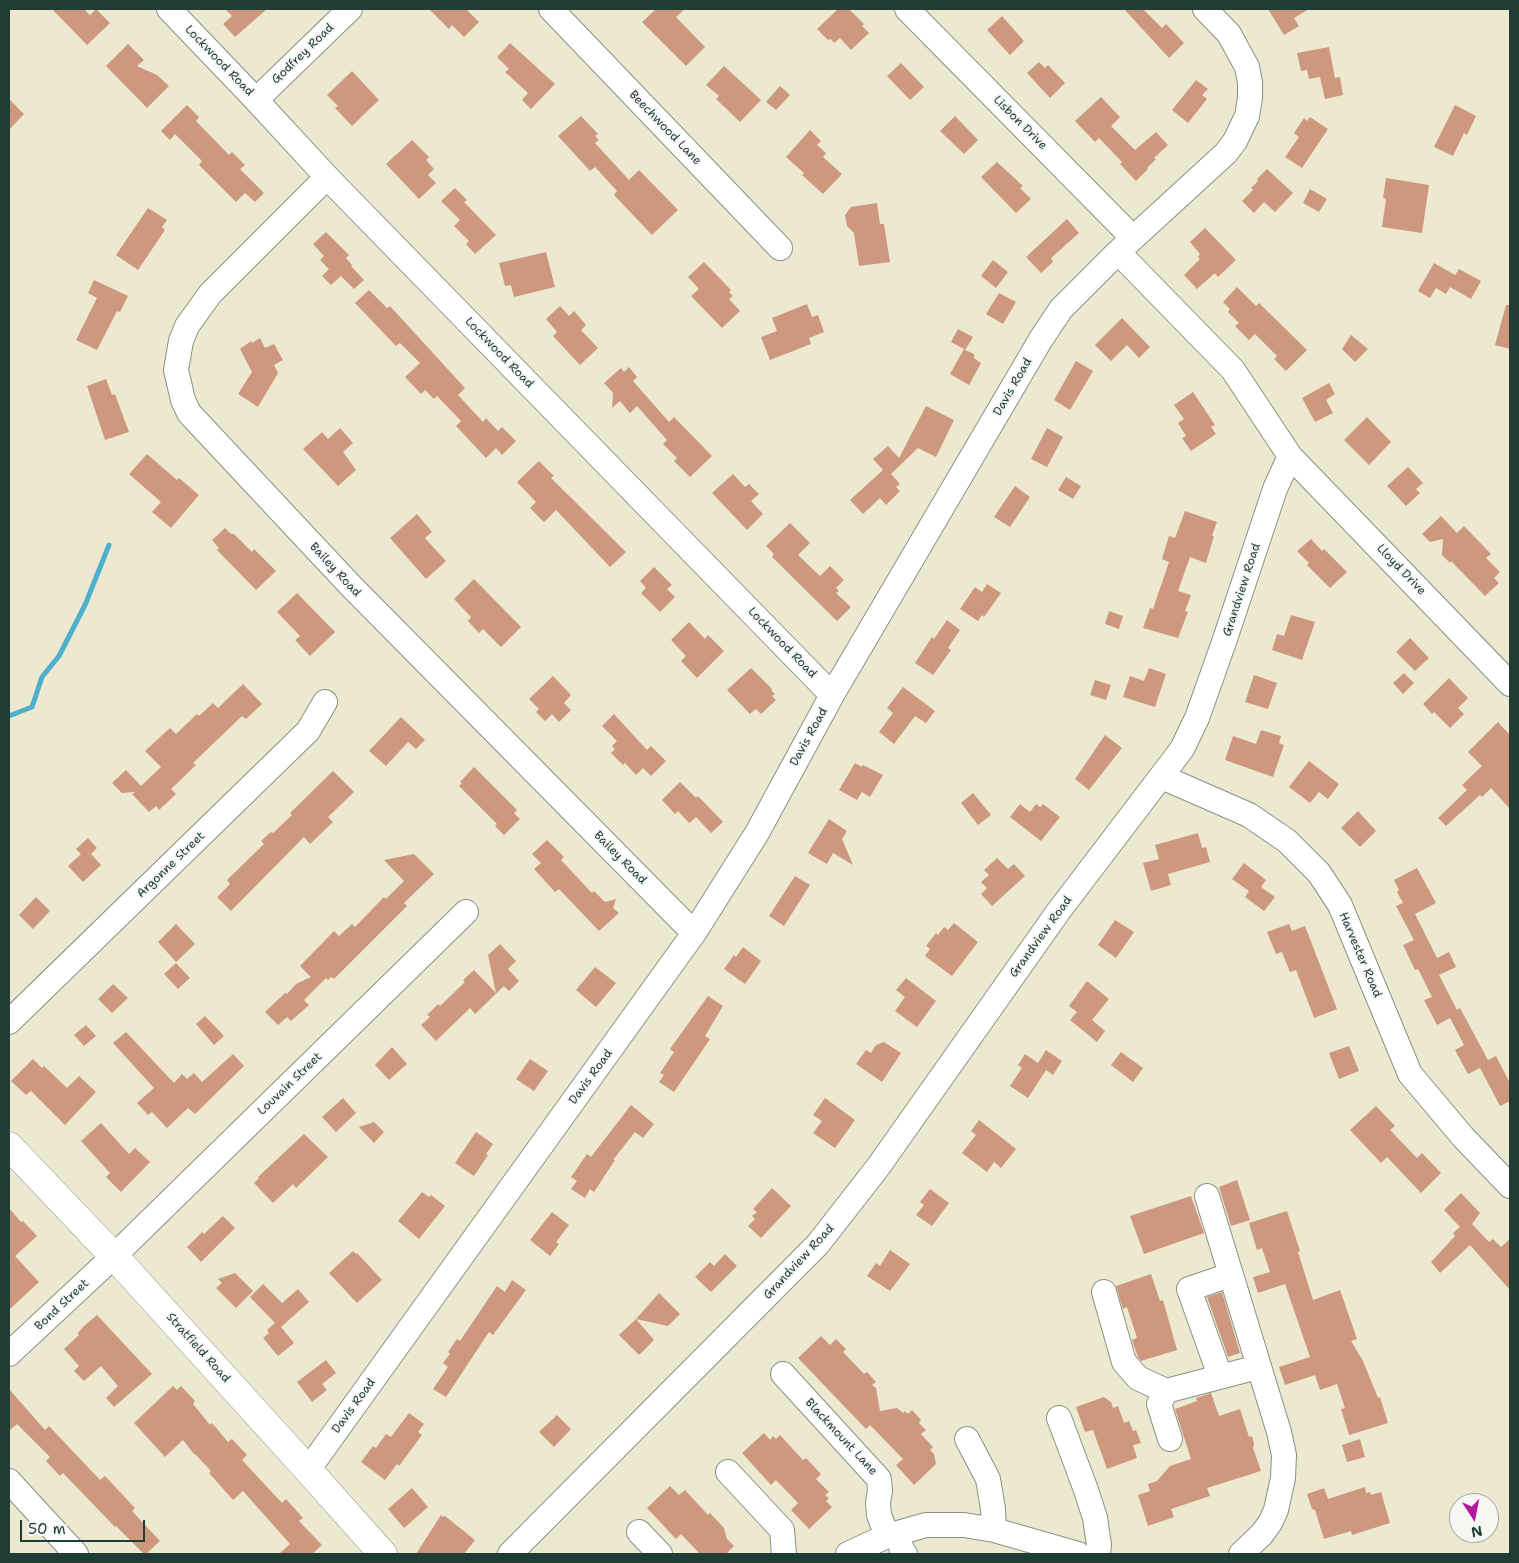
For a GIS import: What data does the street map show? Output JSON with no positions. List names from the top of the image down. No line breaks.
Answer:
{"streets":{"main road":["Stratfield Road"],"street":["Godfrey Road","Lockwood Road","Lisbon Drive","Beechwood Lane","Davis Road","Bailey Road","Lloyd Drive","Grandview Road","Argonne Street","Harvester Road","Louvain Street","Bond Street","Blackmount Lane"]},"crossings":[["Godfrey Road","Lockwood Road"],["Lockwood Road","Davis Road"],["Lockwood Road","Bailey Road"],["Lisbon Drive","Davis Road"],["Davis Road","Bailey Road"],["Davis Road","Stratfield Road"],["Lloyd Drive","Grandview Road"],["Grandview Road","Harvester Road"],["Louvain Street","Bond Street"],["Louvain Street","Stratfield Road"],["Bond Street","Stratfield Road"]],"scale_bar":"50 m","north":"bottom"}
